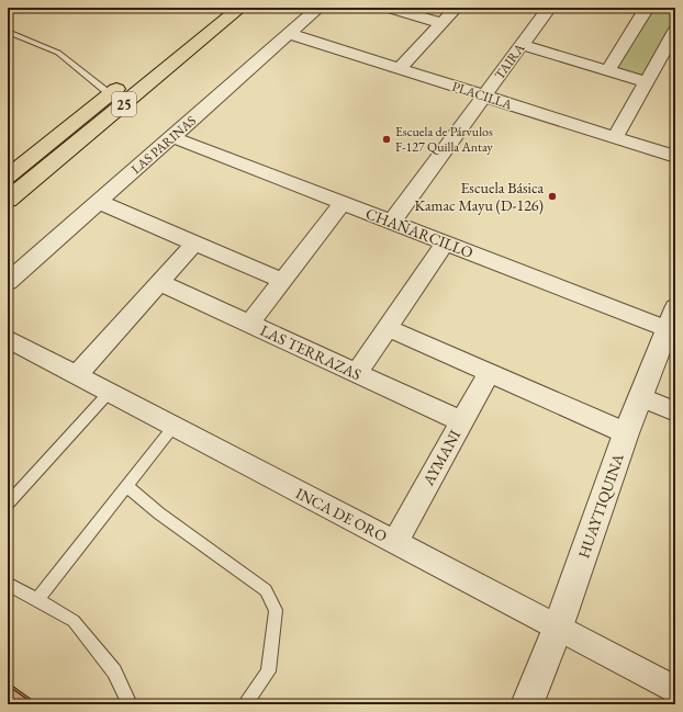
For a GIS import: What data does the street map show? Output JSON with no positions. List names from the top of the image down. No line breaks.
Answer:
{"streets":{"highway":["25"],"street":["TAIRA","PLACILLA","LAS PARINAS","CHAÑARCILLO","LAS TERRAZAS","AYMANI","HUAYTIQUINA","INCA DE ORO"]},"crossings":[["TAIRA","PLACILLA"],["TAIRA","CHAÑARCILLO"],["PLACILLA","LAS PARINAS"],["LAS PARINAS","CHAÑARCILLO"],["CHAÑARCILLO","HUAYTIQUINA"],["LAS TERRAZAS","AYMANI"],["AYMANI","INCA DE ORO"],["HUAYTIQUINA","INCA DE ORO"]],"places":["Escuela de Párvulos F-127 Quilla Antay","Escuela Básica Kamac Mayu (D-126)"]}
